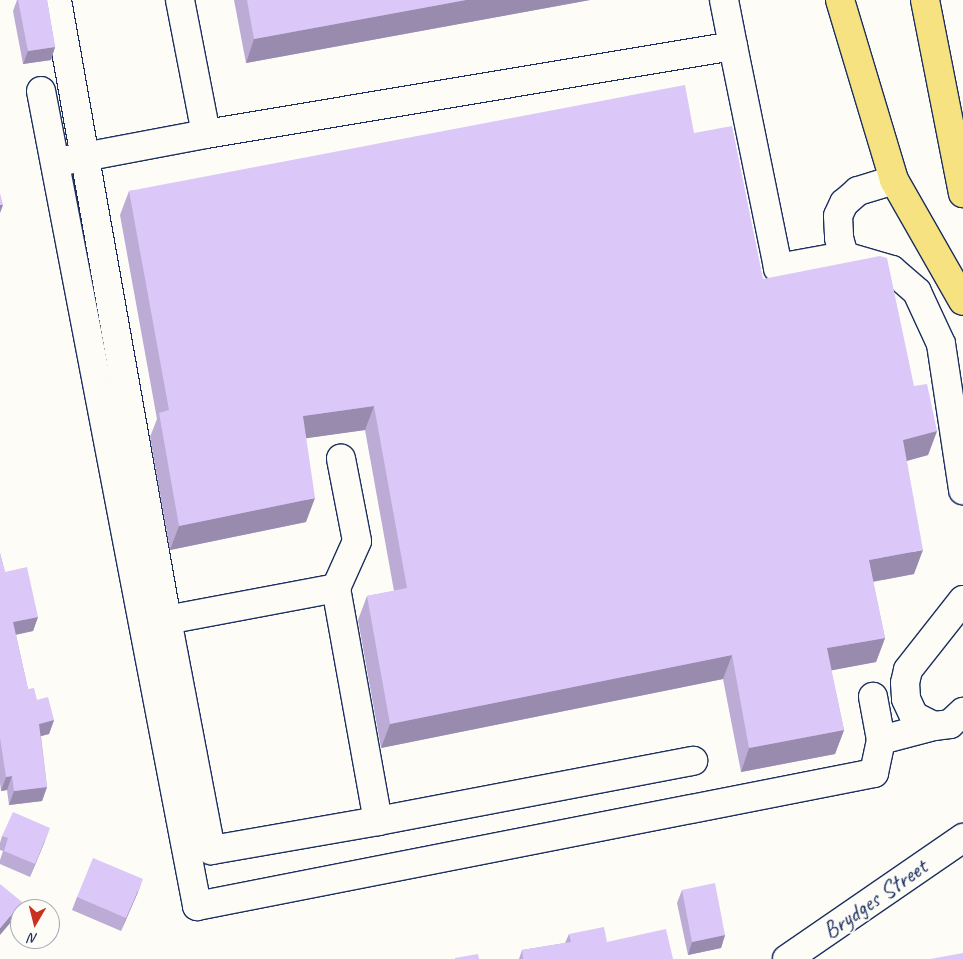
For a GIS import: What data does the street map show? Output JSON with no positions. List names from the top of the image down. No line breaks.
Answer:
{"streets":{"street":["Brydges Street"]},"north":"bottom"}
